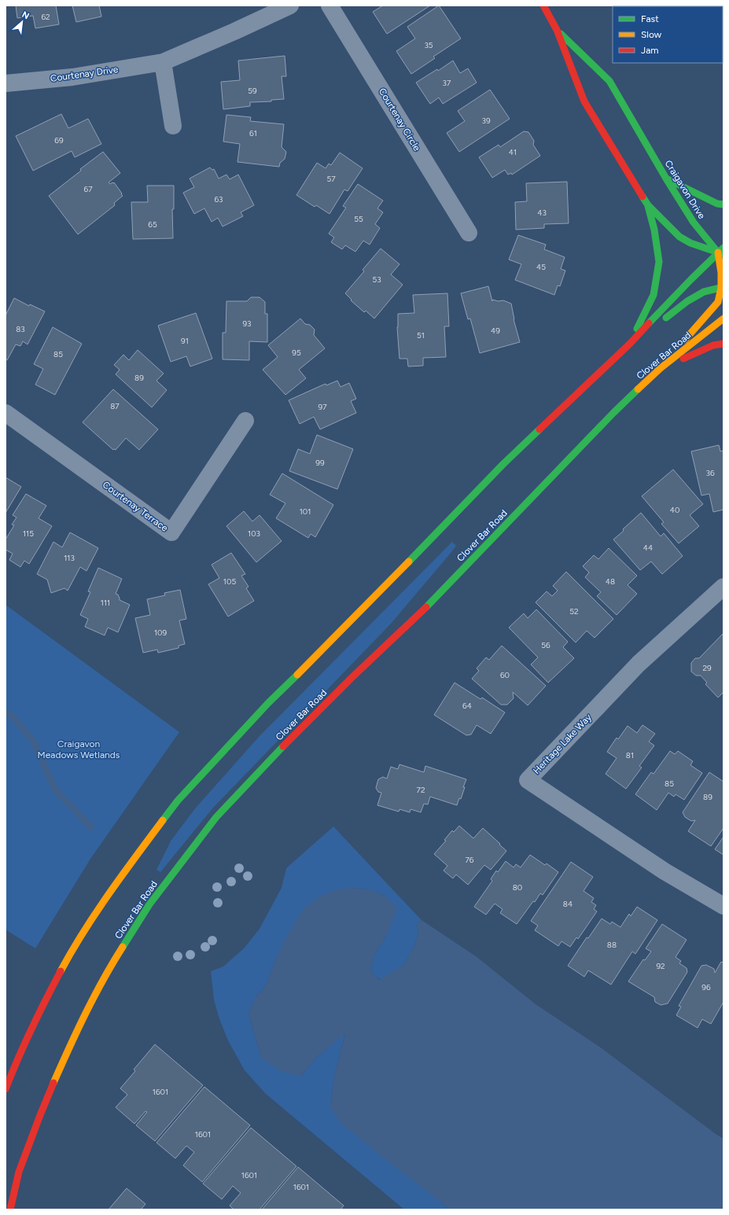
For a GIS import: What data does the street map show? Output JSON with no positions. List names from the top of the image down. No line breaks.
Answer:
{"streets":{"main road":["Craigavon Drive","Clover Bar Road"],"street":["Courtenay Drive","Courtenay Circle","Courtenay Terrace","Heritage Lake Way"]},"parks":["Craigavon Meadows Wetlands"],"house_numbers":["62","35","37","59","39","61","69","41","57","67","63","43","55","65","45","53","93","83","49","51","91","95","85","89","87","97","99","36","40","101","115","103","44","113","105","48","111","52","109","56","29","60","64","81","85","72","89","76","80","84","88","92","96","1601","1601","1601","1601"],"legend":["Fast","Slow","Jam"],"north":"top right"}
